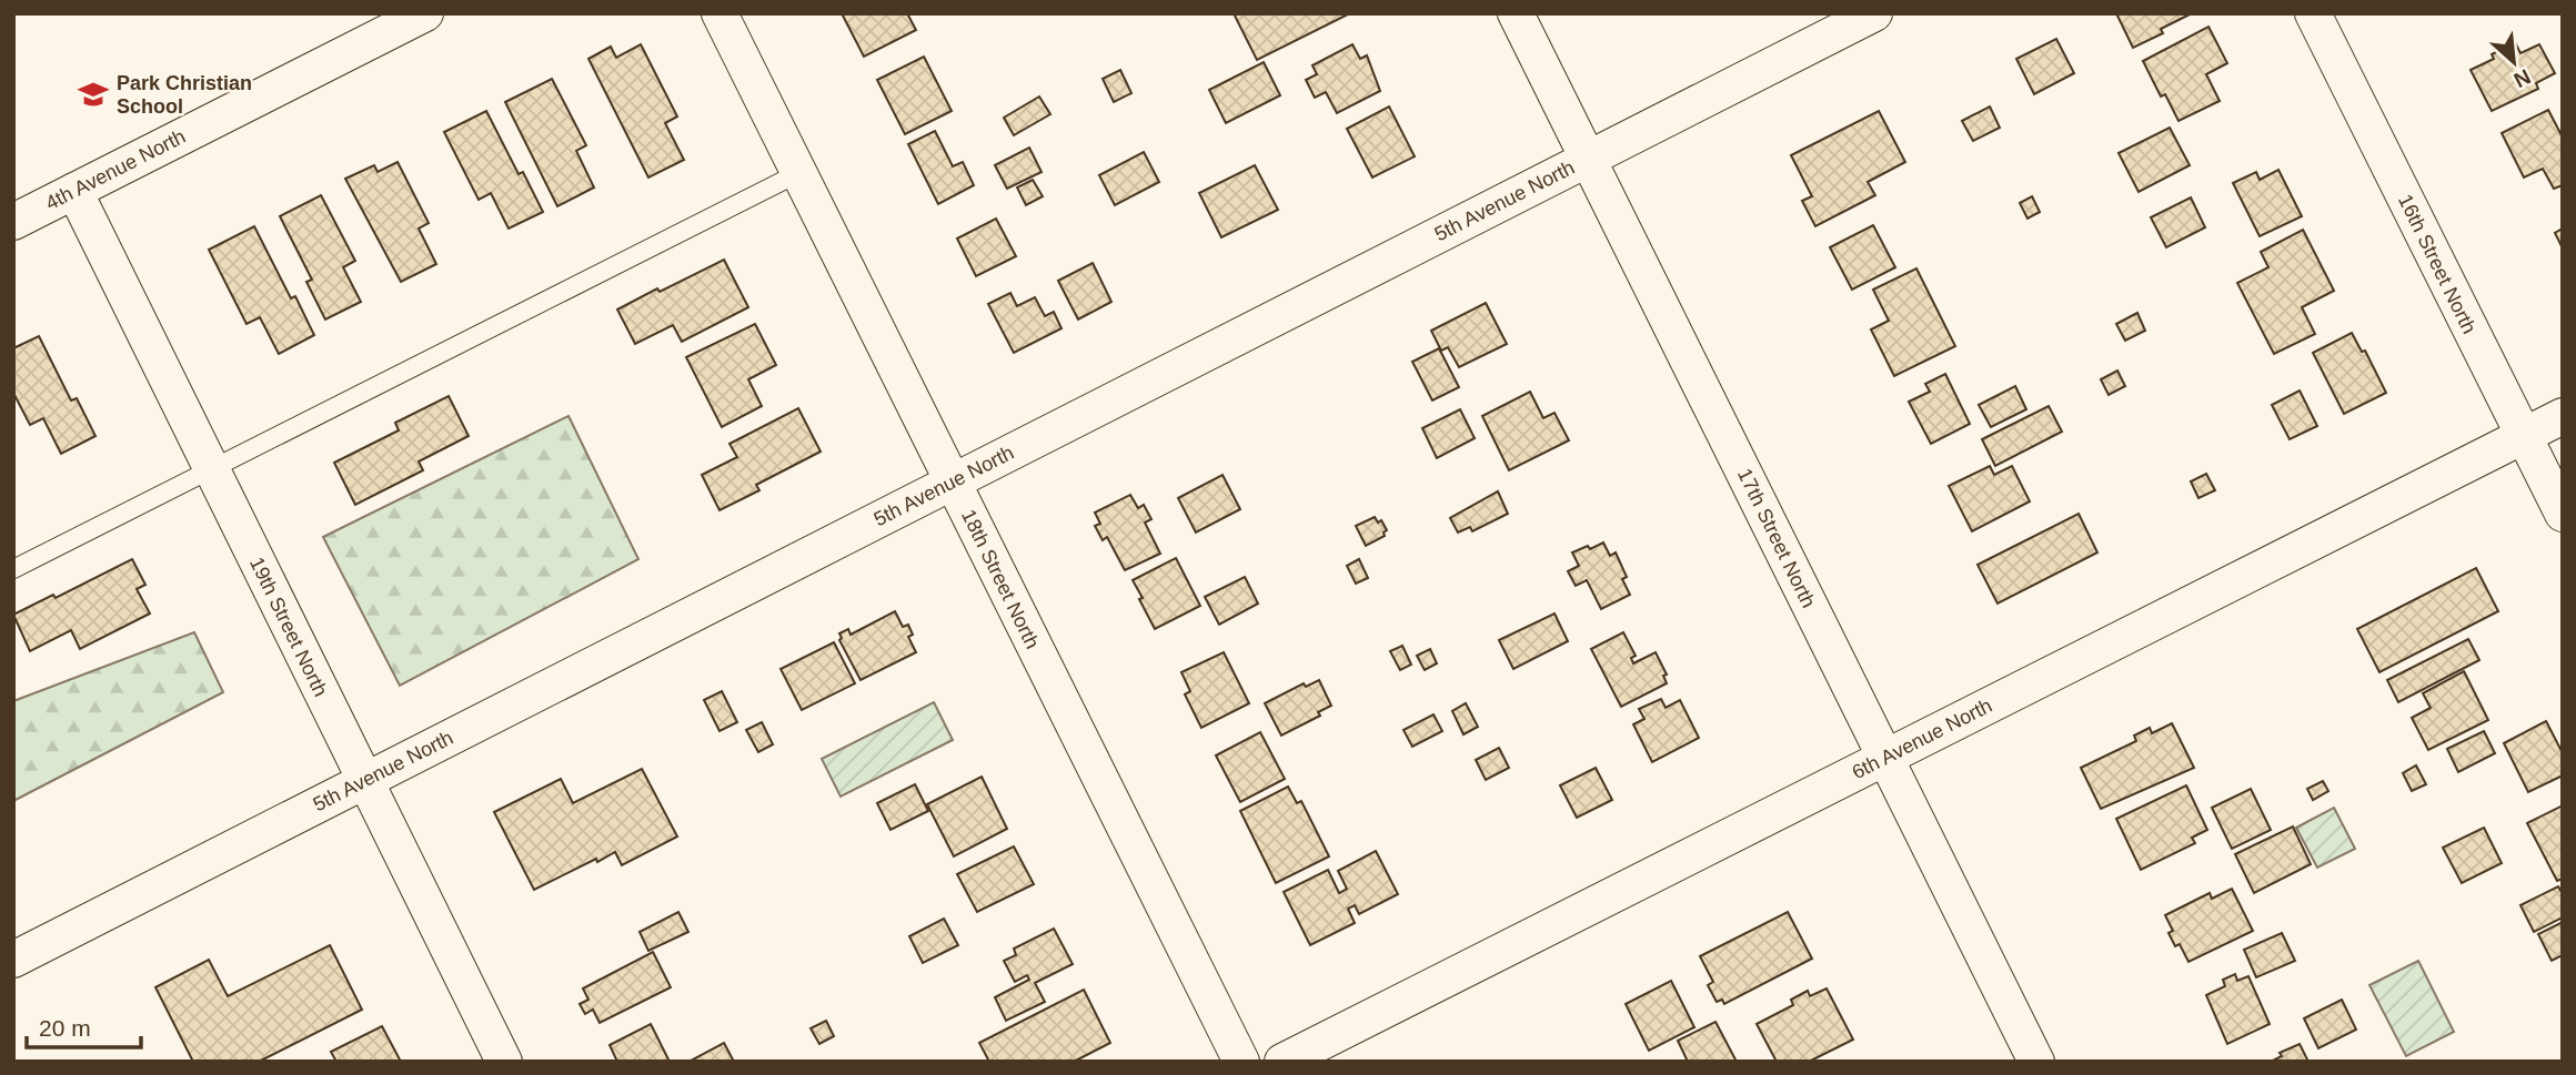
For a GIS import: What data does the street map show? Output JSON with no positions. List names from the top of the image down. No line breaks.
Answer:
{"streets":{"street":["4th Avenue North","5th Avenue North","16th Street North","17th Street North","18th Street North","19th Street North","6th Avenue North"]},"crossings":[["4th Avenue North","19th Street North"],["5th Avenue North","17th Street North"],["5th Avenue North","18th Street North"],["5th Avenue North","19th Street North"],["16th Street North","6th Avenue North"],["17th Street North","6th Avenue North"]],"places":{"school or university":["Park Christian School"]},"scale_bar":"20 m","north":"bottom right"}
